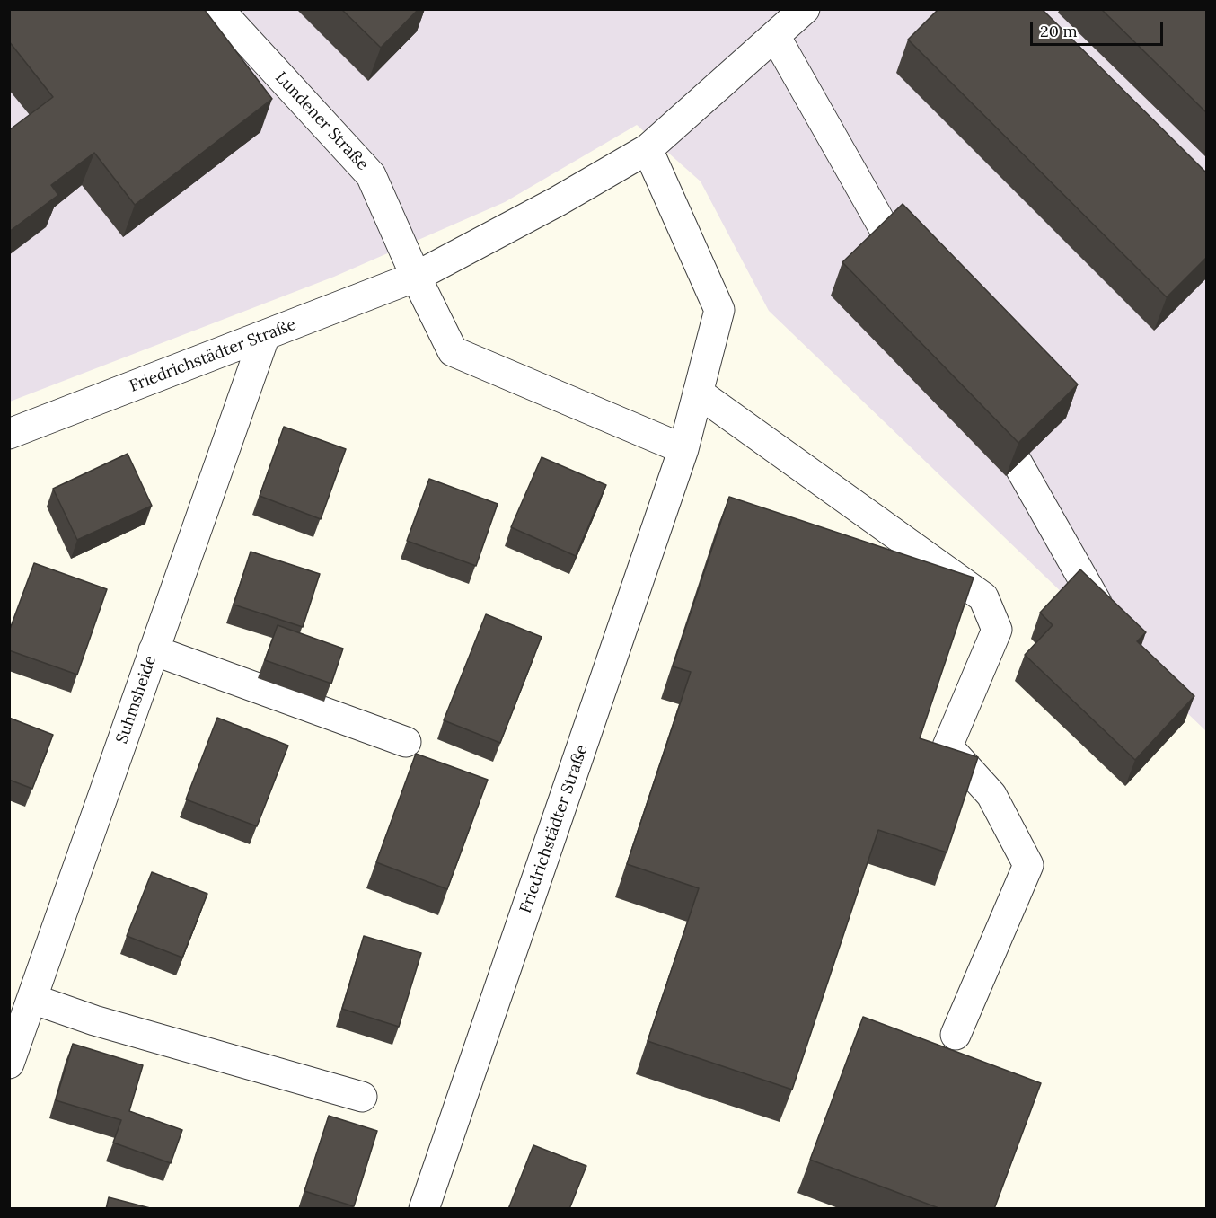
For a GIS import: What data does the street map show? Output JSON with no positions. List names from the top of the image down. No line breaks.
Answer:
{"streets":{"street":["Lundener Straße","Friedrichstädter Straße","Suhmsheide"]},"crossings":[["Lundener Straße","Friedrichstädter Straße"],["Friedrichstädter Straße","Suhmsheide"]],"scale_bar":"20 m"}
